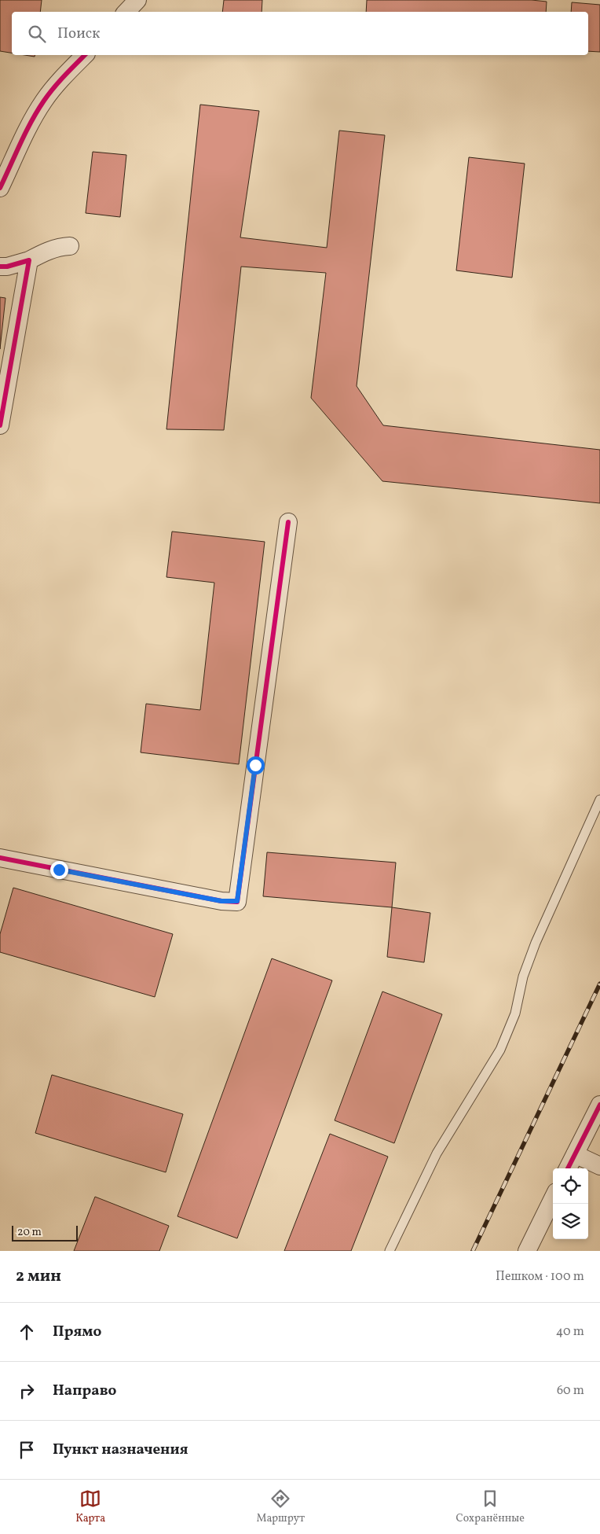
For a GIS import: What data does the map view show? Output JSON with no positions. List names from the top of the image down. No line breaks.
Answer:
{"scale_bar":"20 m","page":{"search":"Поиск","scale":"20 m","heading":["2 мин","Пешком · 100 m"],"list":[["Прямо","40 m"],["Направо","60 m"],"Пункт назначения"],"nav":["Карта","Маршрут","Сохранённые"]}}
